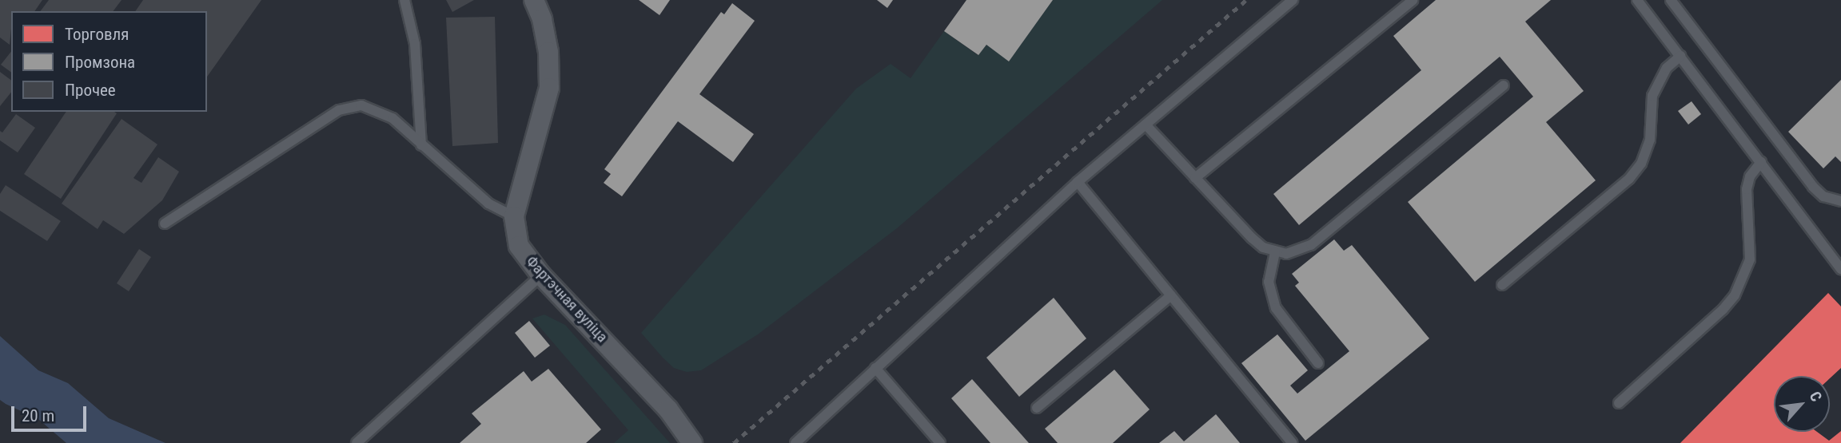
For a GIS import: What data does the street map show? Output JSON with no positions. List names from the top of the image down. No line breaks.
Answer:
{"streets":{"street":["Фартэчная вуліца"]},"legend":["Торговля","Промзона","Прочее"],"scale_bar":"20 m","north":"top right"}
